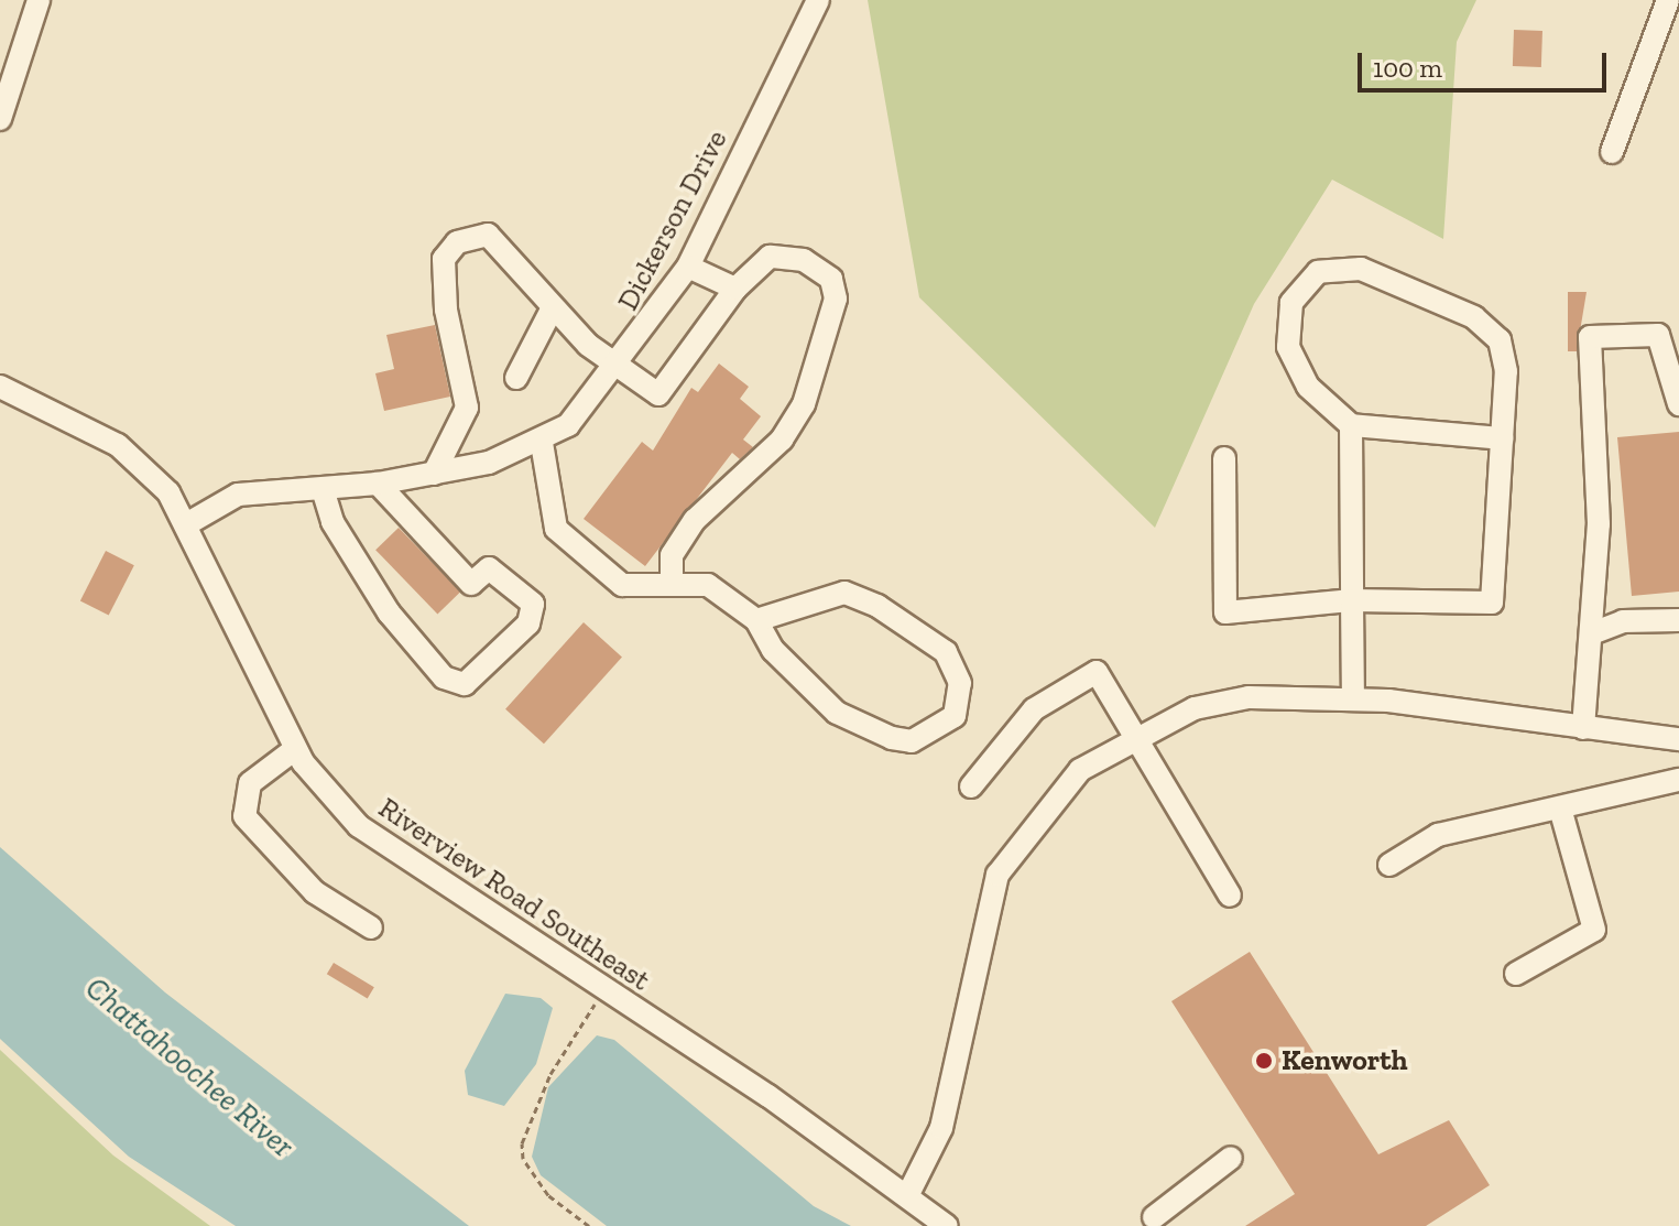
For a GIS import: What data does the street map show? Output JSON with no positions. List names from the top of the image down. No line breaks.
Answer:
{"streets":{"street":["Dickerson Drive","Riverview Road Southeast"]},"crossings":[["Dickerson Drive","Riverview Road Southeast"]],"water":["Chattahoochee River"],"places":["Kenworth"],"scale_bar":"100 m"}
